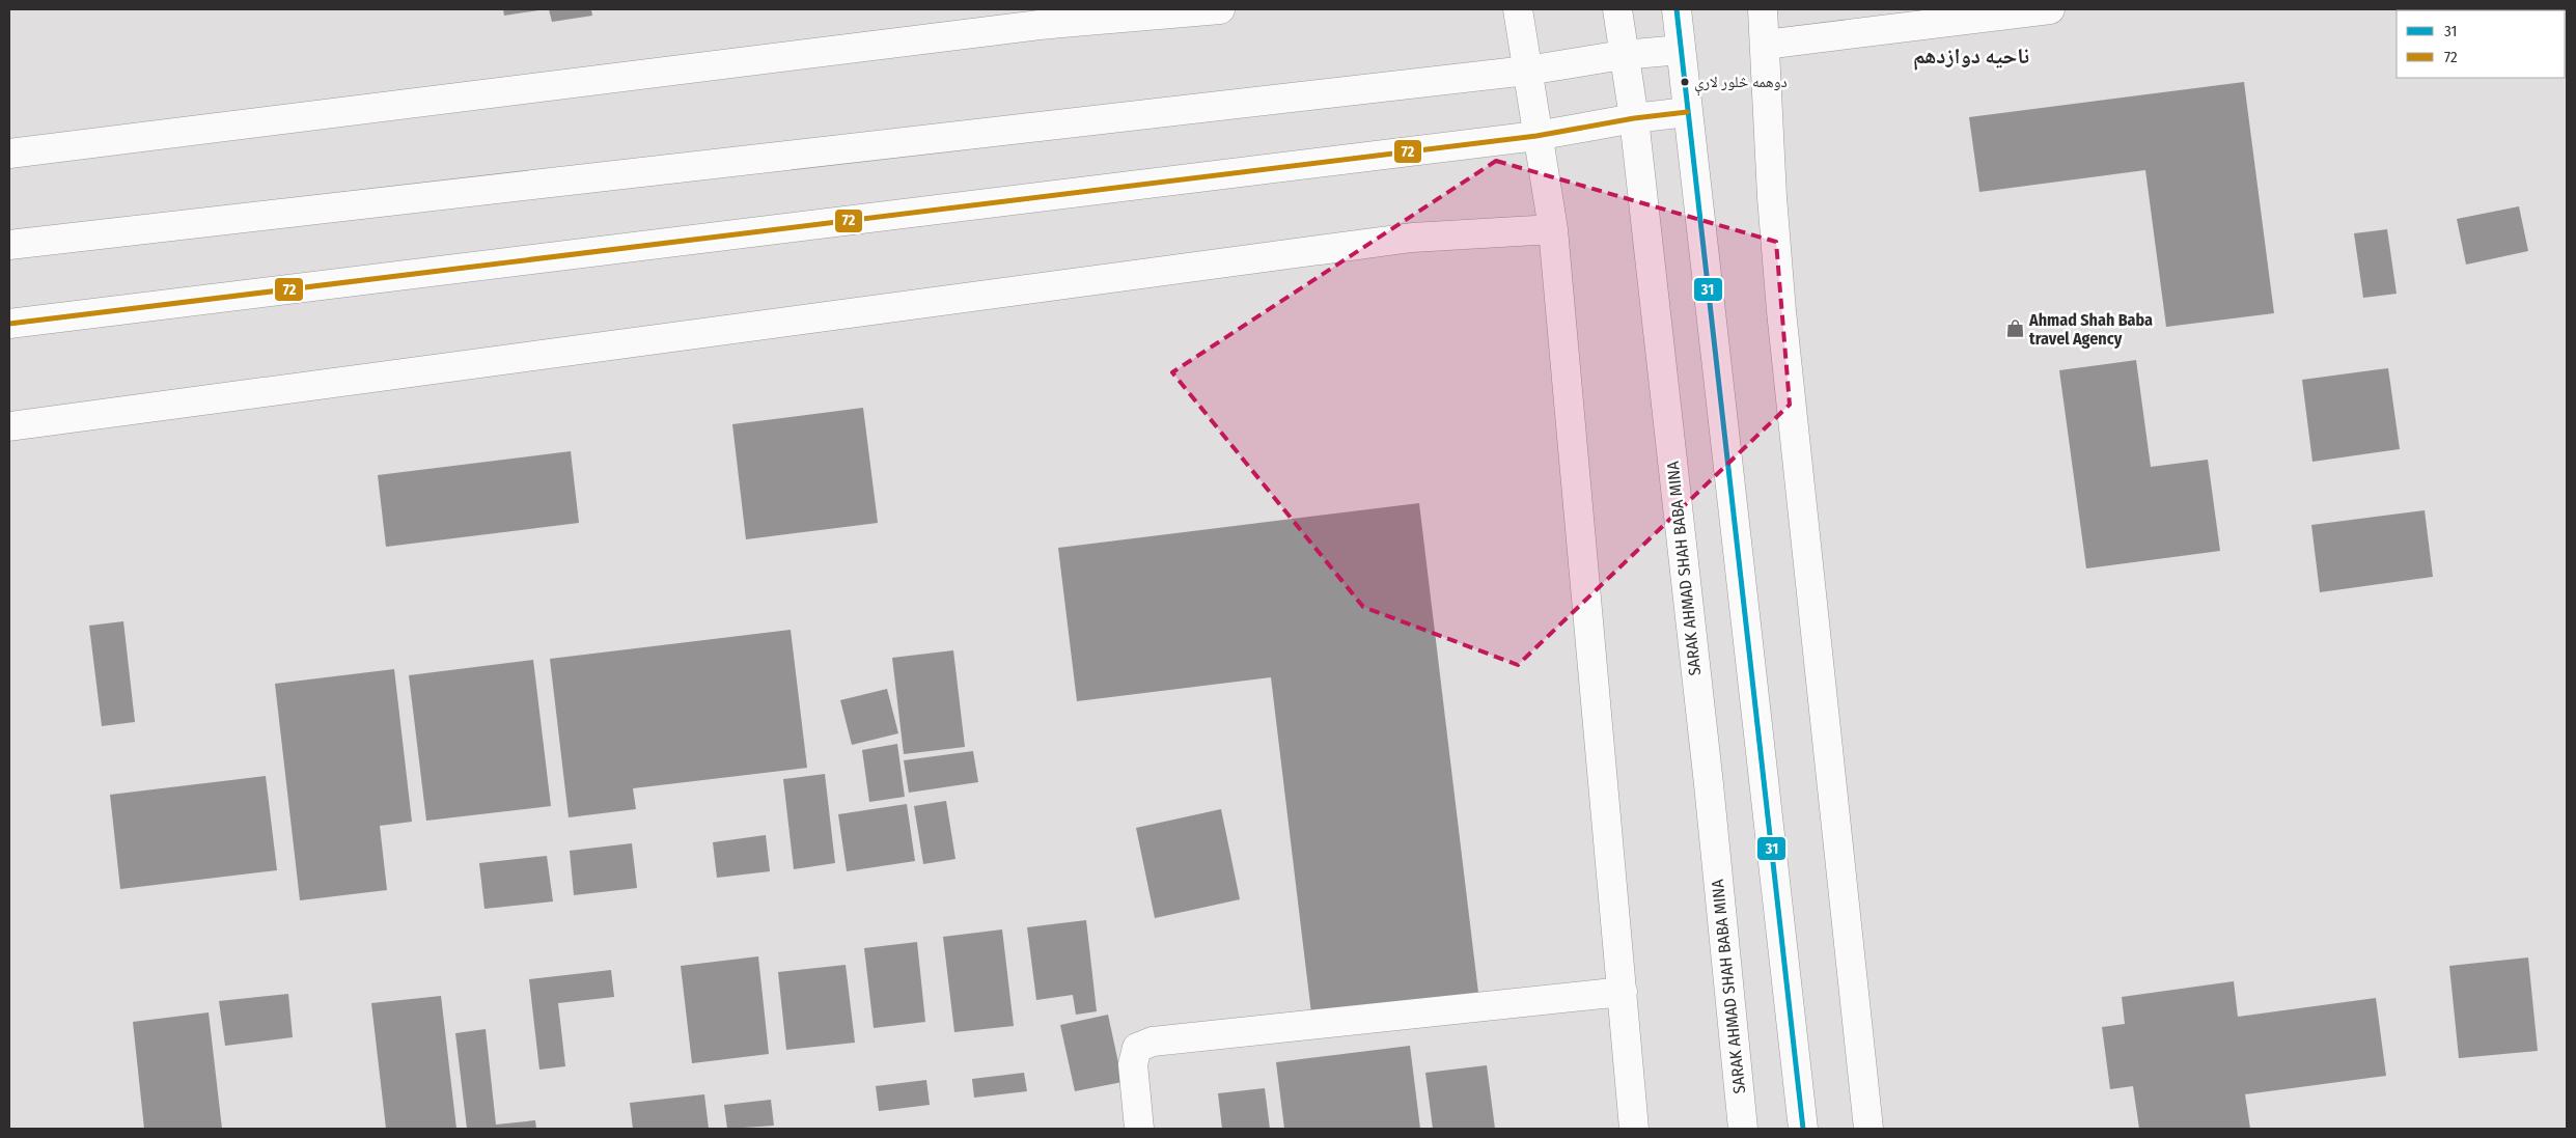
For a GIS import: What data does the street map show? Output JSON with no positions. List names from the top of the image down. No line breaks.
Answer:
{"streets":{"main road":["SARAK AHMAD SHAH BABA MINA"]},"districts":["ناحیه دوازدهم"],"places":{"other":["دوهمه څلور لارې"],"shop":["Ahmad Shah Baba travel Agency"]},"lines":["transit line 31","transit line 72"],"legend":["31","72"]}
